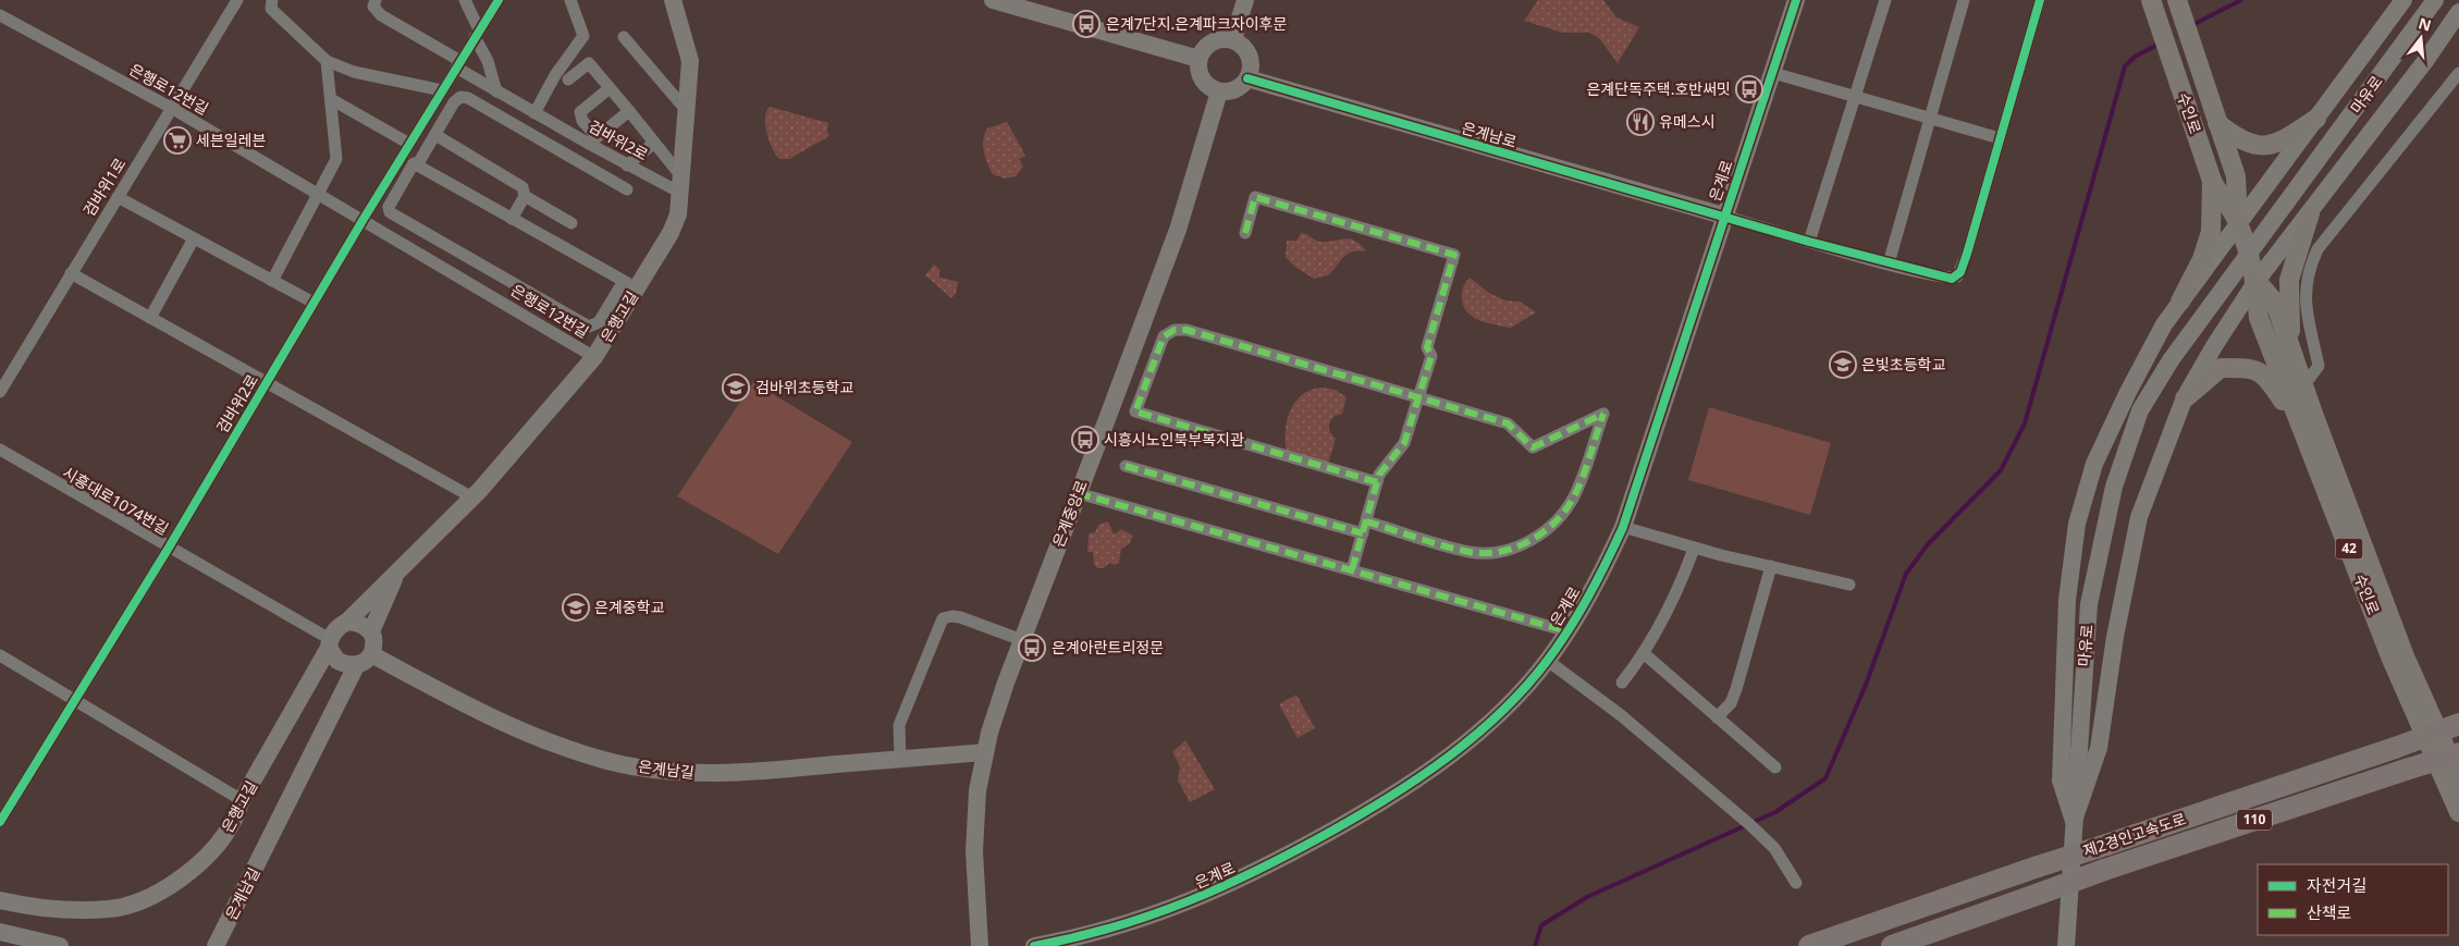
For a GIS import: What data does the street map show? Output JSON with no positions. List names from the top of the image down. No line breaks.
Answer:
{"streets":{"highway":["110","제2경인고속도로"],"main road":["수인로","42"],"street":["은행로12번길","마유로","은계남로","검바위2로","은계로","검바위1로","은행고길","시흥대로1074번길","은계중앙로","은계남길"]},"crossings":[["은행로12번길","검바위2로"],["은행로12번길","검바위1로"],["은행로12번길","은행고길"],["은계남로","은계로"],["은계남로","은계중앙로"],["검바위2로","검바위1로"],["검바위2로","은행고길"],["검바위2로","시흥대로1074번길"],["은행고길","시흥대로1074번길"],["은행고길","은계남길"],["시흥대로1074번길","은계남길"],["은계중앙로","은계남길"]],"places":{"bus stop":["은계7단지.은계파크자이후문","은계단독주택.호반써밋","시흥시노인북부복지관","은계아란트리정문"],"restaurant":["유메스시"],"supermarket":["세븐일레븐"],"school or university":["은빛초등학교","검바위초등학교","은계중학교"]},"legend":["자전거길","산책로"],"north":"top"}
